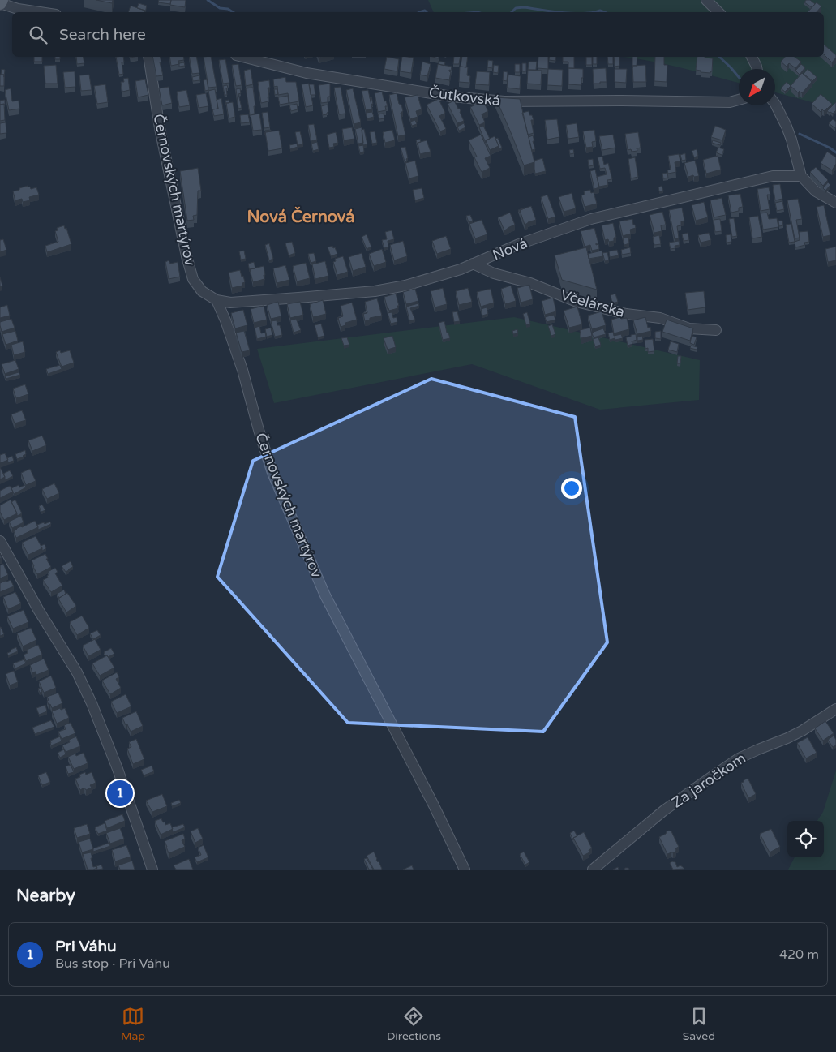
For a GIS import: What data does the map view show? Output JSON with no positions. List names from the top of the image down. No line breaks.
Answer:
{"streets":{"street":["Čutkovská","Černovských martýrov","Nová","Včelárska","Za jaročkom"]},"crossings":[["Černovských martýrov","Nová"],["Nová","Včelárska"]],"districts":["Nová Černová"],"north":"bottom left","page":{"search":"Search here","pins":"1","heading":"Nearby","list":[{"mark":"1","name":"Pri Váhu","note":"Bus stop · Pri Váhu","value":"420 m"}],"nav":["Map","Directions","Saved"]}}
